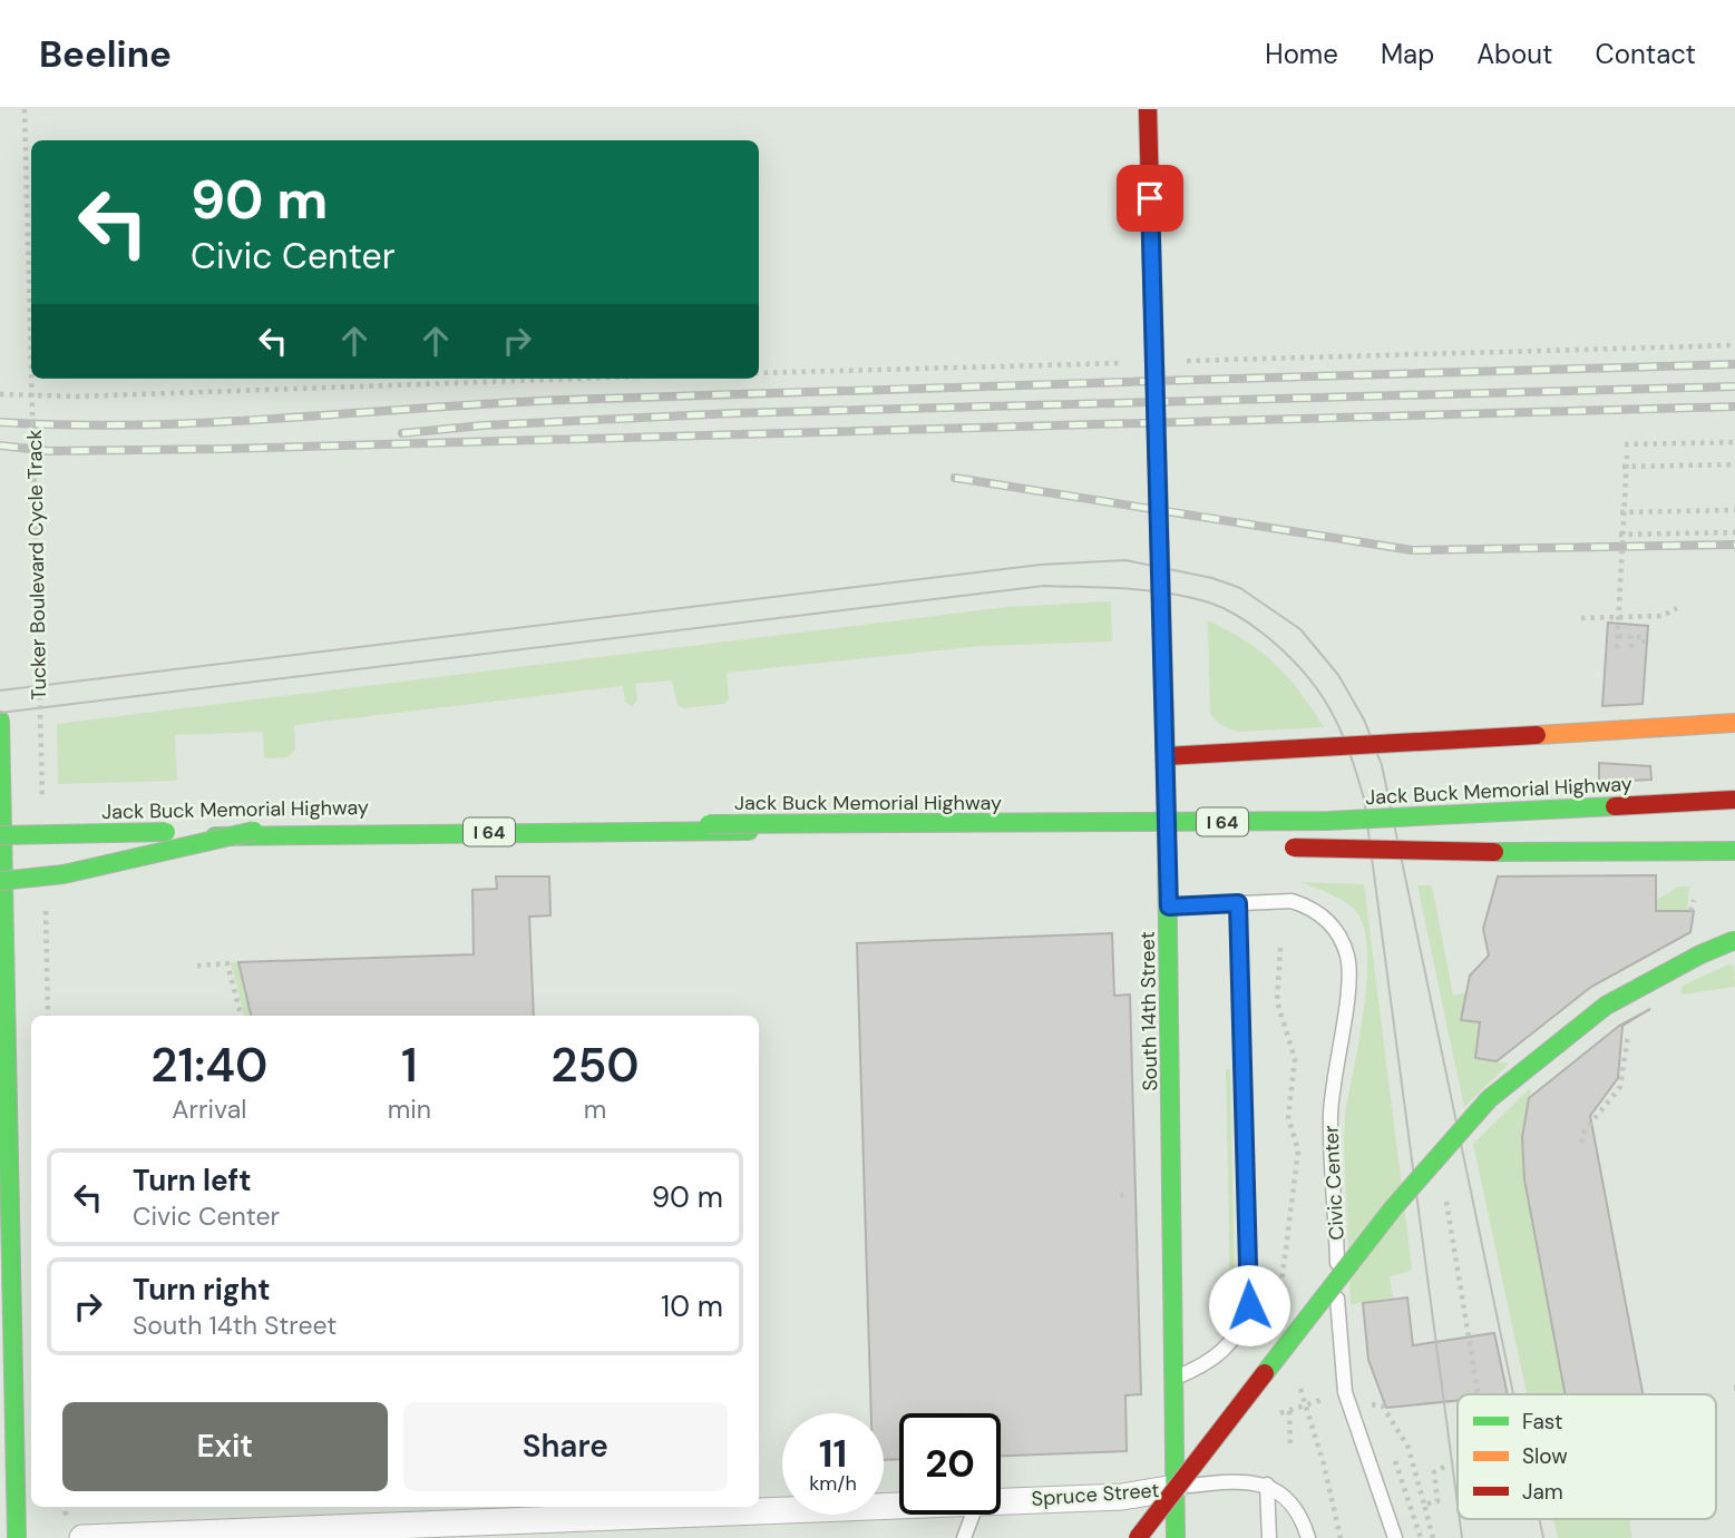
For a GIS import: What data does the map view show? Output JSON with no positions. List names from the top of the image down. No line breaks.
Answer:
{"streets":{"main road":["Jack Buck Memorial Highway","I 64","South 14th Street"],"street":["Spruce Street"],"lane":["Civic Center"],"path":["Tucker Boulevard Cycle Track"]},"crossings":[["South 14th Street","Civic Center"],["South 14th Street","Spruce Street"]],"legend":["Fast","Slow","Jam"],"page":{"header":"Beeline","nav":["Home","Map","About","Contact"],"turn":["90 m","Civic Center"],"eta":["21:40","Arrival","1","min","250","m"],"list":[{"name":"Turn left","note":"Civic Center","value":"90 m"},{"name":"Turn right","note":"South 14th Street","value":"10 m"}],"buttons":["Exit","Share"],"speed":"11 km/h","limit":"20"}}
